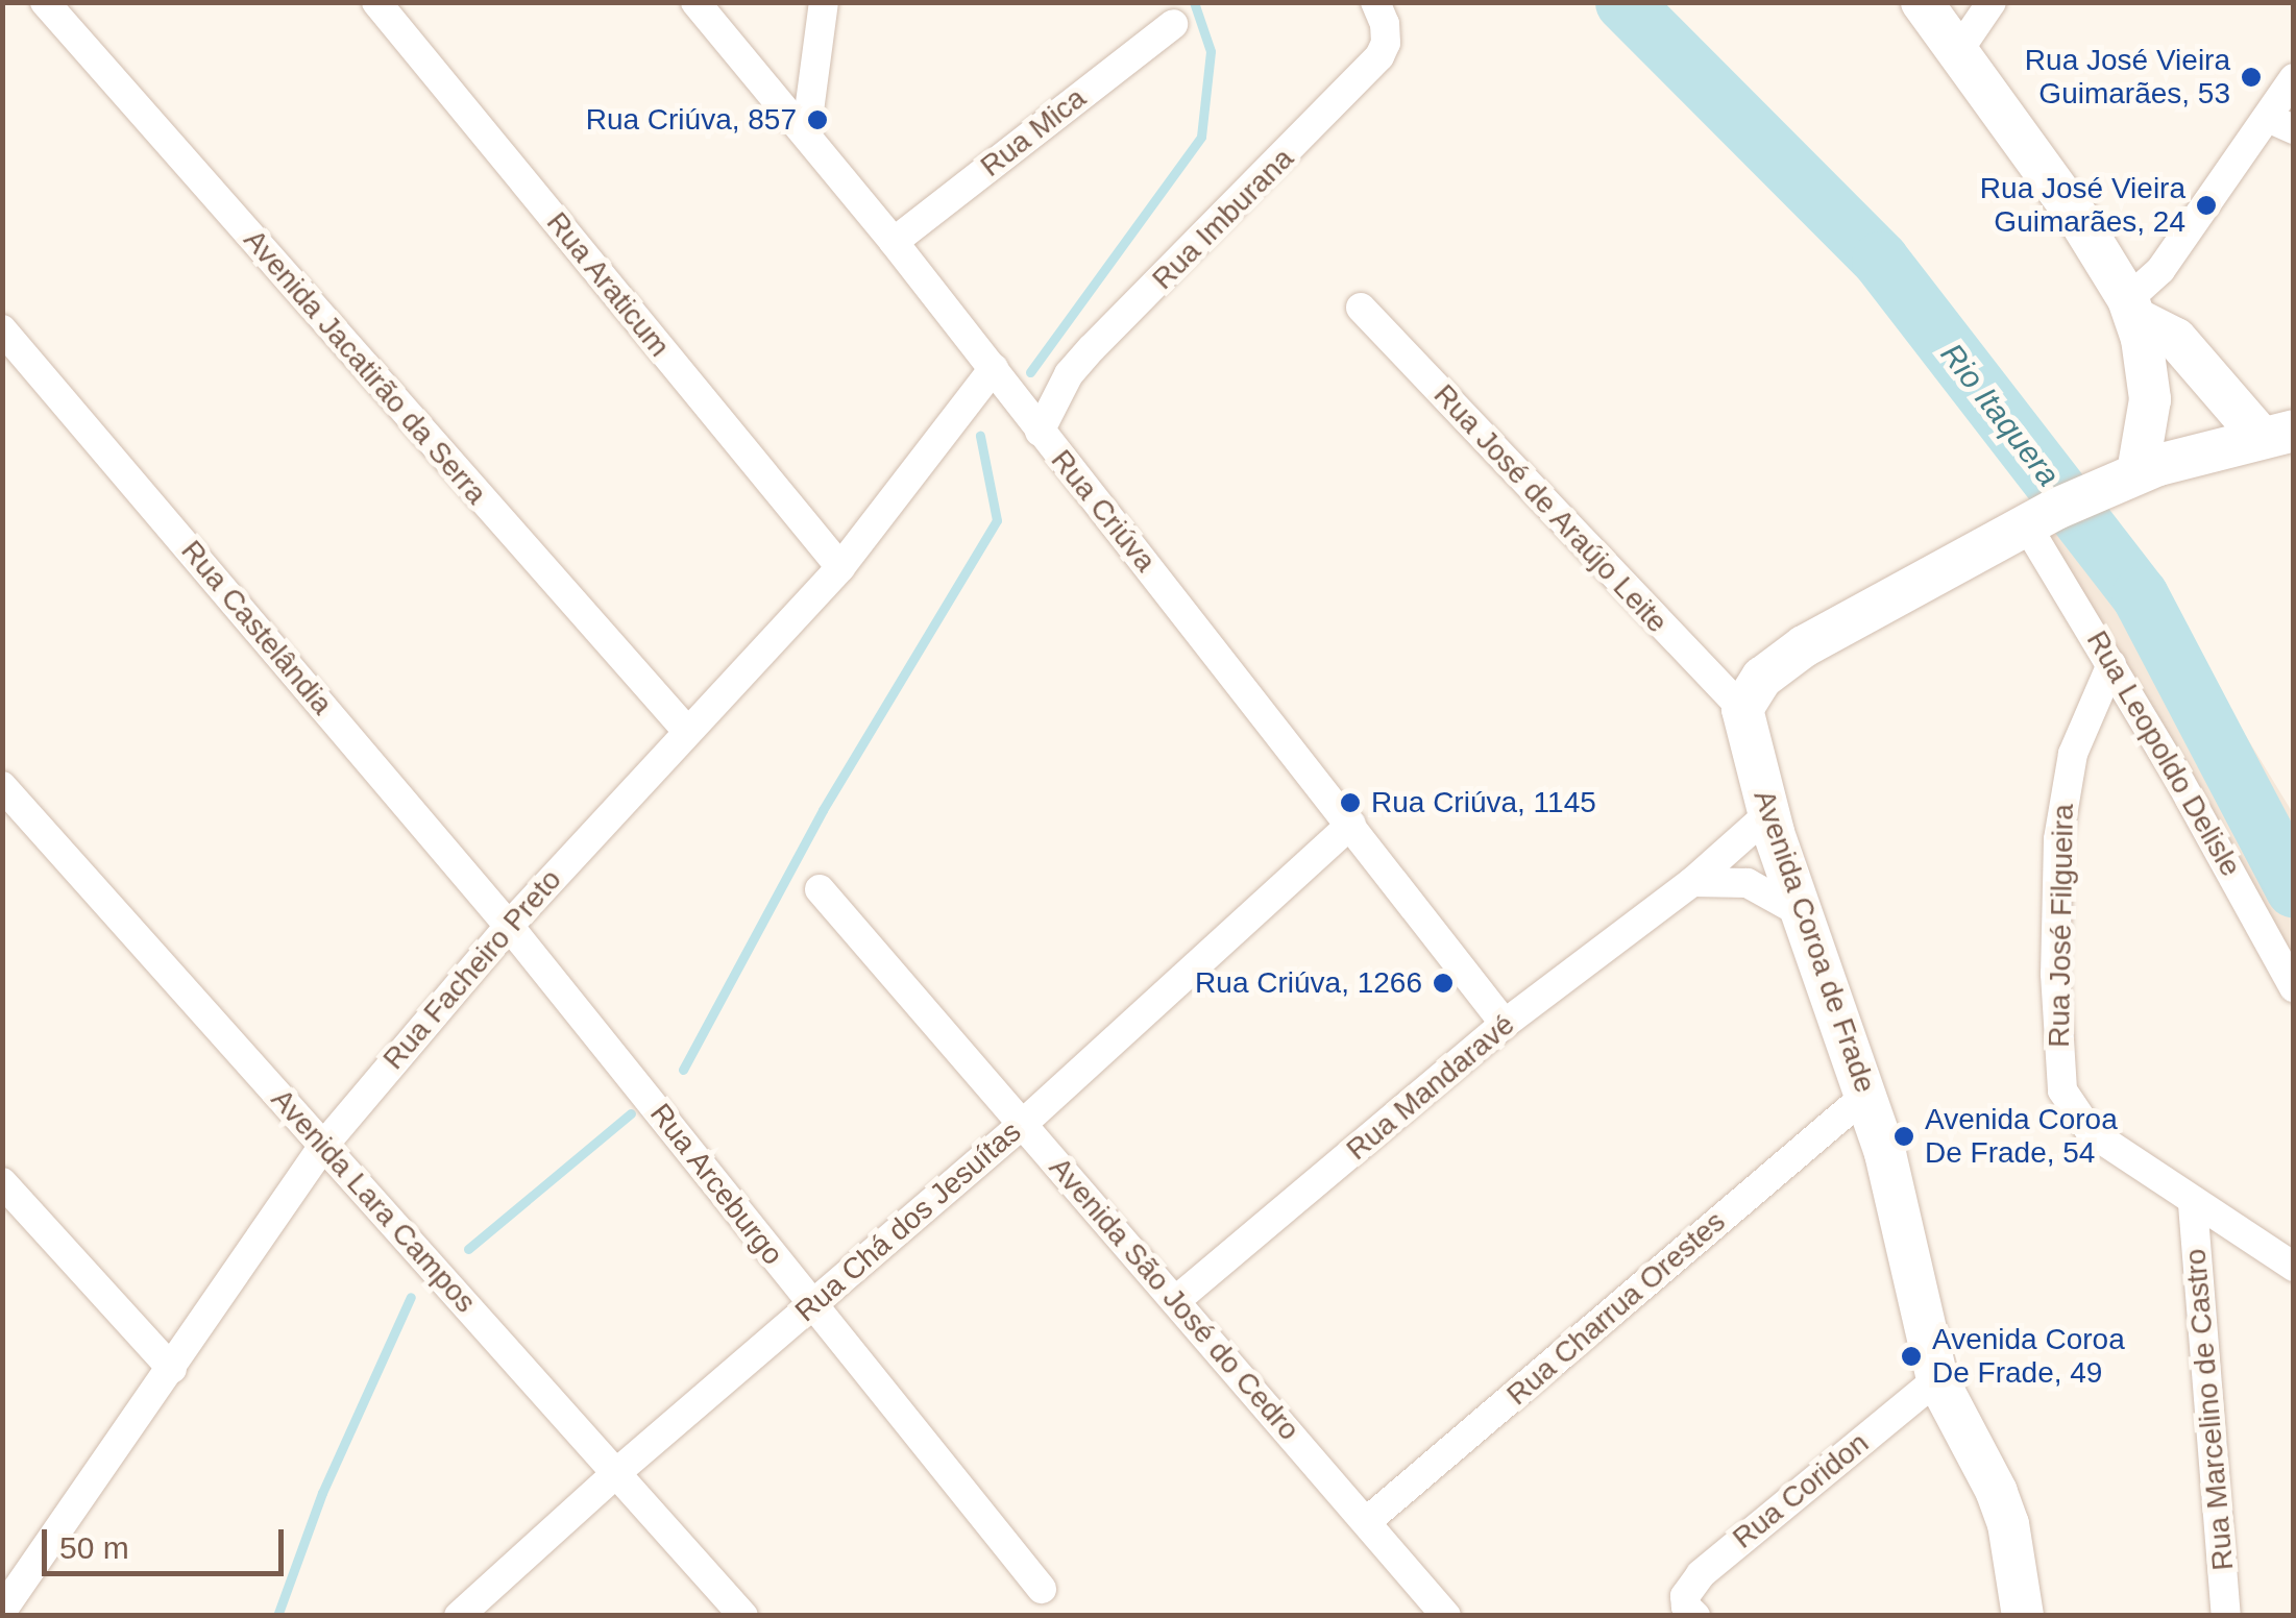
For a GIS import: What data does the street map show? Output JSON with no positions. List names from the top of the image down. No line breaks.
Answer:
{"streets":{"street":["Rua Mica","Rua Imburana","Rua Araticum","Avenida Jacatirão da Serra","Rua José de Araújo Leite","Rua Criúva","Rua Castelândia","Rua Leopoldo Delisle","Rua José Filgueira","Avenida Coroa de Frade","Rua Facheiro Preto","Rua Mandaravé","Rua Arceburgo","Avenida Lara Campos","Rua Chá dos Jesuítas","Avenida São José do Cedro","Rua Charrua Orestes","Rua Marcelino de Castro","Rua Coridon"]},"crossings":[["Rua Mica","Rua Criúva"],["Rua Imburana","Rua Criúva"],["Rua Araticum","Rua Facheiro Preto"],["Avenida Jacatirão da Serra","Rua Facheiro Preto"],["Rua José de Araújo Leite","Avenida Coroa de Frade"],["Rua Criúva","Rua Facheiro Preto"],["Rua Criúva","Rua Mandaravé"],["Rua Criúva","Rua Chá dos Jesuítas"],["Rua Castelândia","Rua Facheiro Preto"],["Rua Castelândia","Rua Arceburgo"],["Rua Leopoldo Delisle","Rua José Filgueira"],["Rua José Filgueira","Rua Marcelino de Castro"],["Avenida Coroa de Frade","Rua Mandaravé"],["Avenida Coroa de Frade","Rua Charrua Orestes"],["Avenida Coroa de Frade","Rua Coridon"],["Rua Facheiro Preto","Rua Arceburgo"],["Rua Facheiro Preto","Avenida Lara Campos"],["Rua Mandaravé","Avenida São José do Cedro"],["Rua Arceburgo","Rua Chá dos Jesuítas"],["Avenida Lara Campos","Rua Chá dos Jesuítas"],["Rua Chá dos Jesuítas","Avenida São José do Cedro"],["Avenida São José do Cedro","Rua Charrua Orestes"]],"water":["Rio Itaquera"],"places":["Rua José Vieira Guimarães, 53","Rua Criúva, 857","Rua José Vieira Guimarães, 24","Rua Criúva, 1145","Rua Criúva, 1266","Avenida Coroa De Frade, 54","Avenida Coroa De Frade, 49"],"scale_bar":"50 m"}
